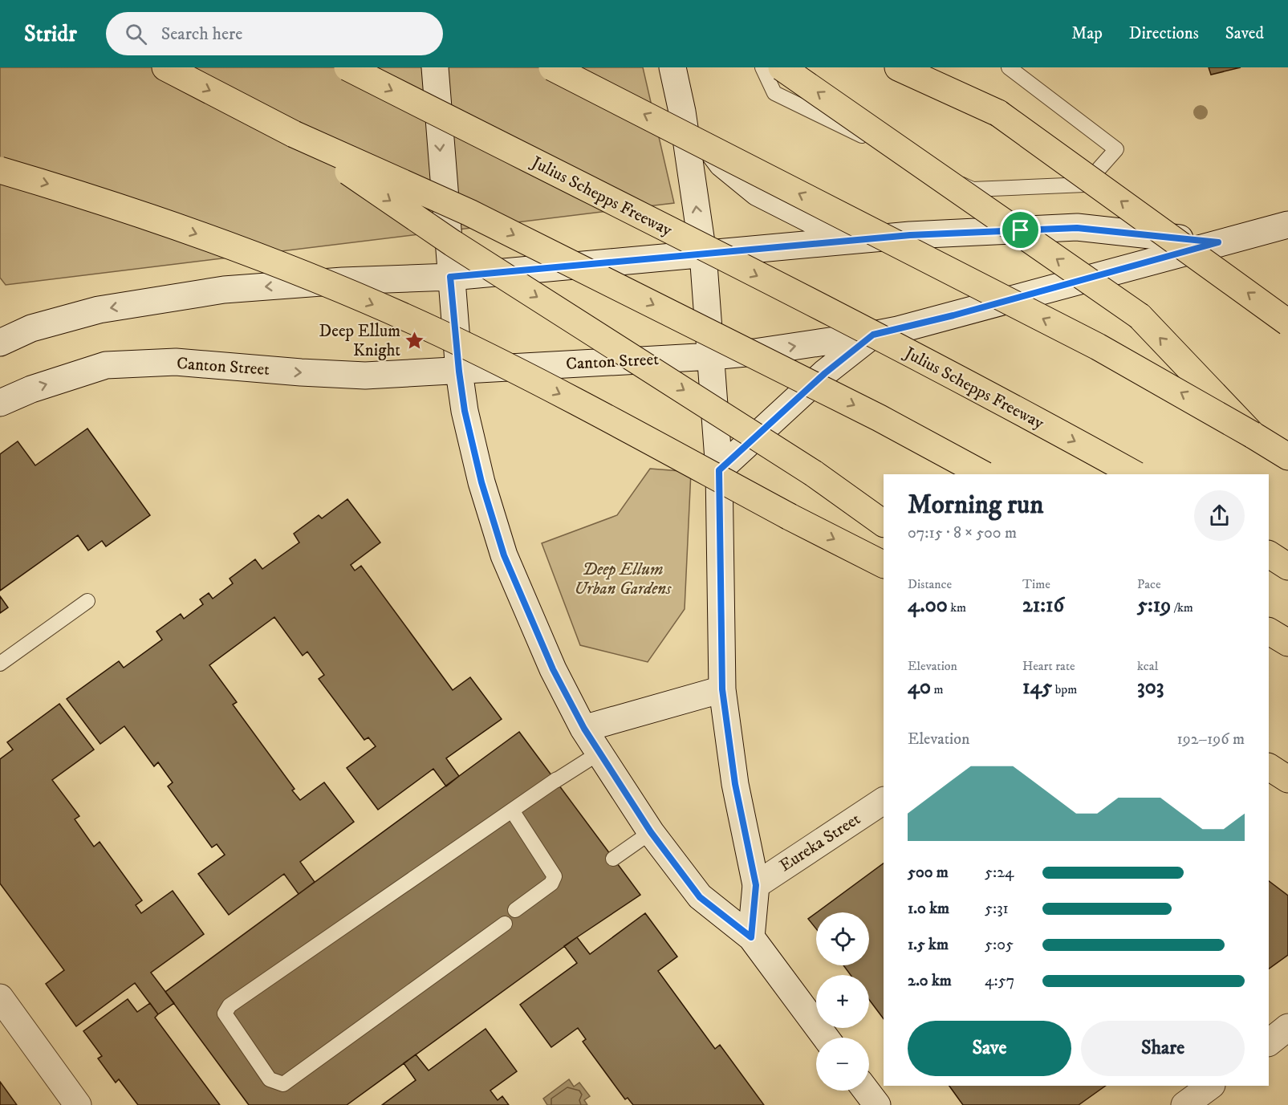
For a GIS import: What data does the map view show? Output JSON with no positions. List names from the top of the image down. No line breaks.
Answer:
{"streets":{"highway":["Julius Schepps Freeway"],"main road":["Canton Street","Eureka Street"]},"parks":["Deep Ellum Urban Gardens"],"places":{"place":["Deep Ellum Knight"]},"page":{"header":"Stridr","search":"Search here","nav":["Map","Directions","Saved"],"heading":["Morning run","07:15 · 8 × 500 m"],"stats":[["Distance","4.00 km"],["Time","21:16"],["Pace","5:19 /km"],["Elevation","40 m"],["Heart rate","145 bpm"],["kcal","303"]],"chart":["Elevation","192–196 m"],"list":[{"name":"500 m","note":"5:24"},{"name":"1.0 km","note":"5:31"},{"name":"1.5 km","note":"5:05"},{"name":"2.0 km","note":"4:57"}],"map_buttons":["+","−"],"buttons":["Save","Share"]}}
